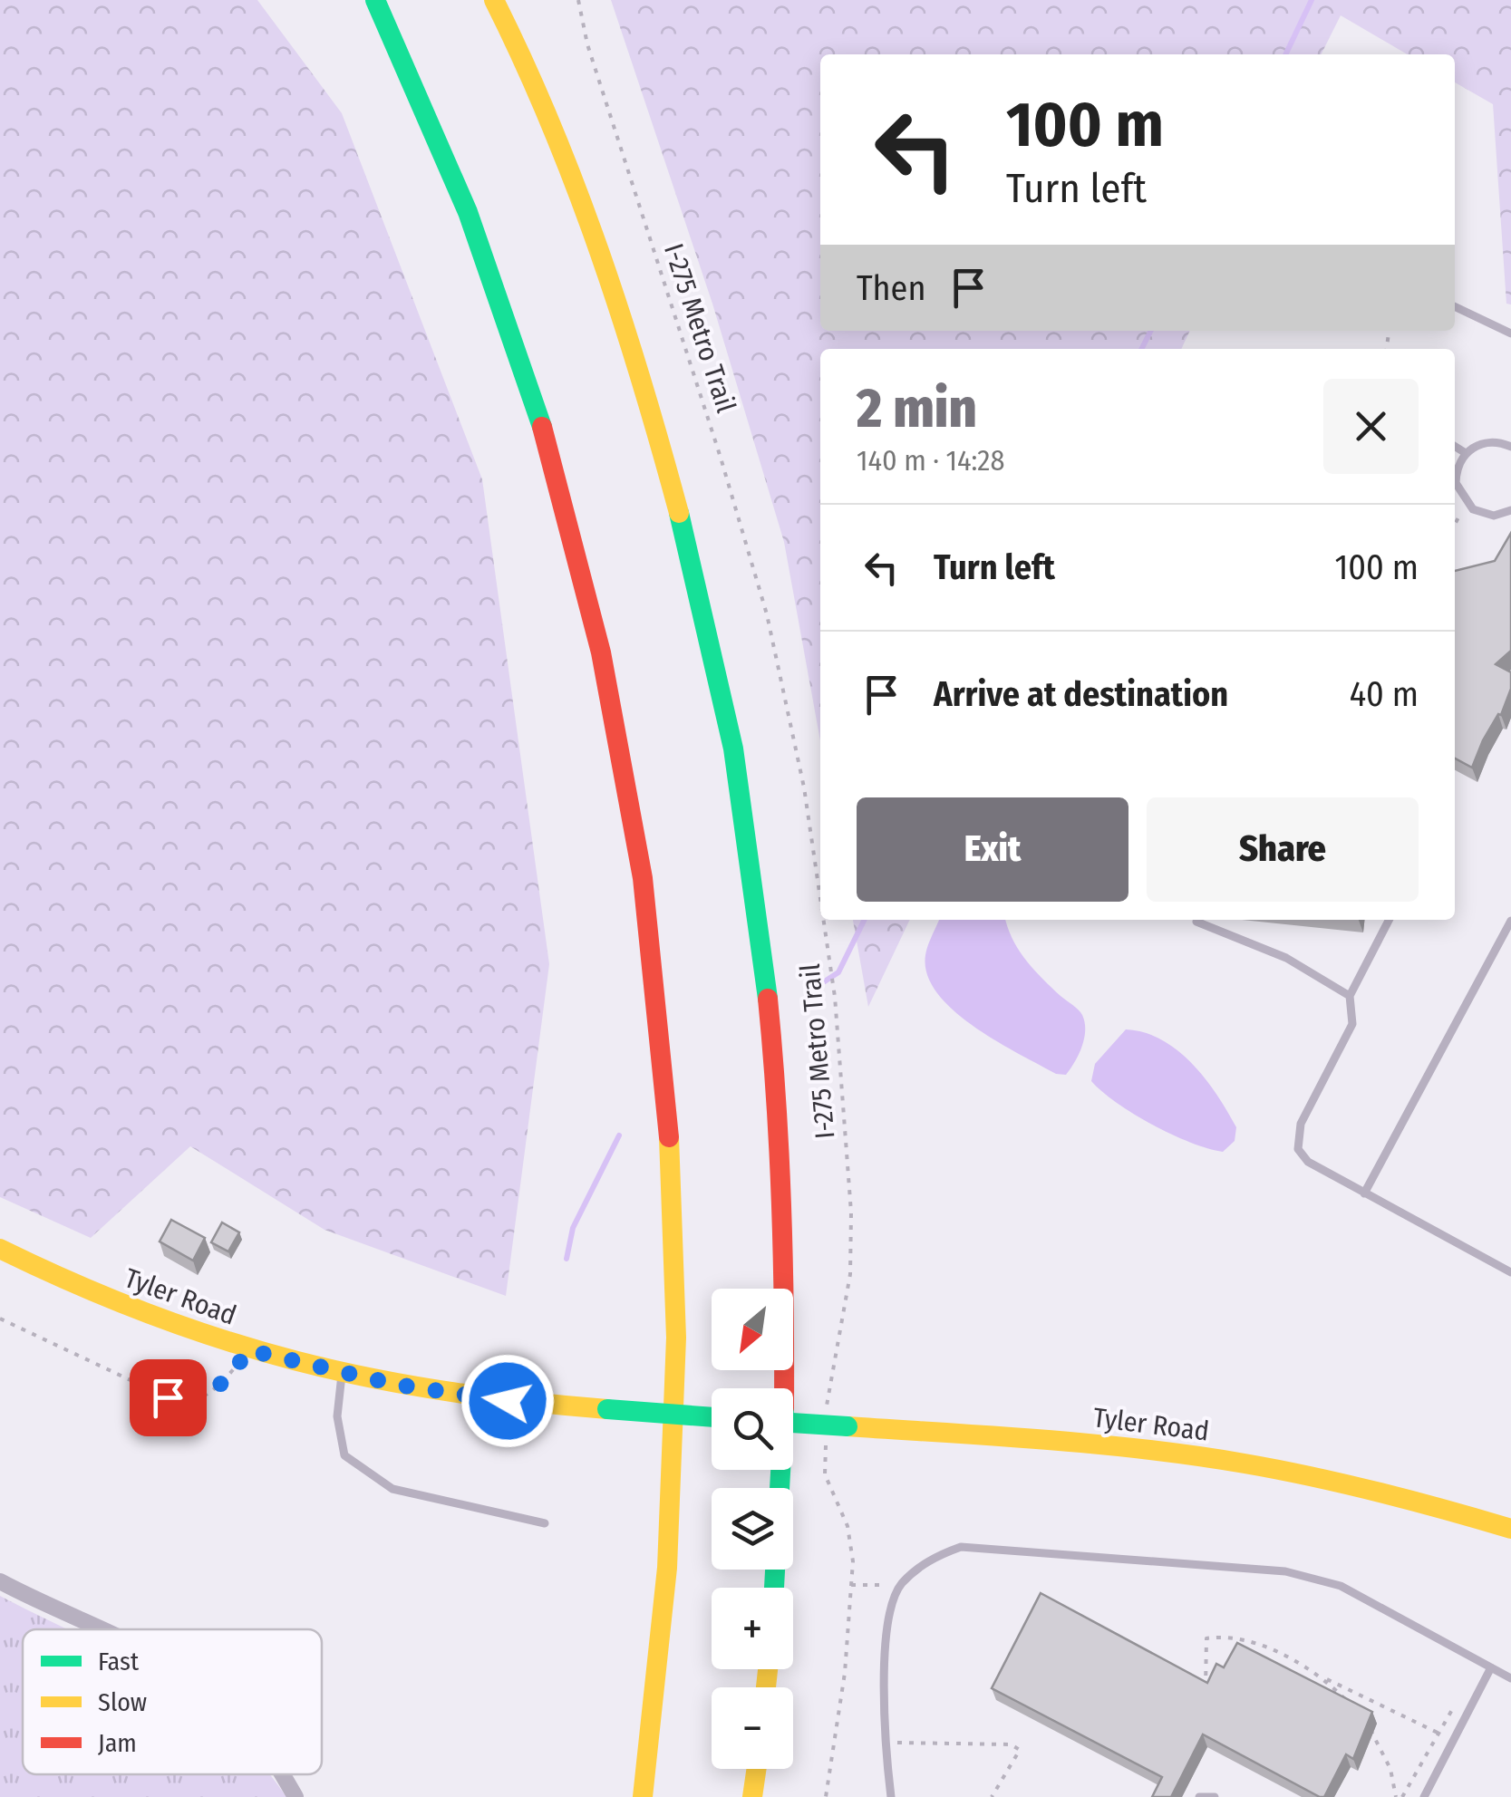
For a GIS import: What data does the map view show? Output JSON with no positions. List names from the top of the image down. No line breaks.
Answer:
{"streets":{"main road":["Tyler Road"],"path":["I-275 Metro Trail"]},"legend":["Fast","Slow","Jam"],"north":"bottom left","page":{"turn":["100 m","Turn left"],"then":"Then","heading":["2 min","140 m · 14:28"],"list":[{"name":"Turn left","value":"100 m"},{"name":"Arrive at destination","value":"40 m"}],"buttons":["Exit","Share"],"map_buttons":["+","−"]}}
